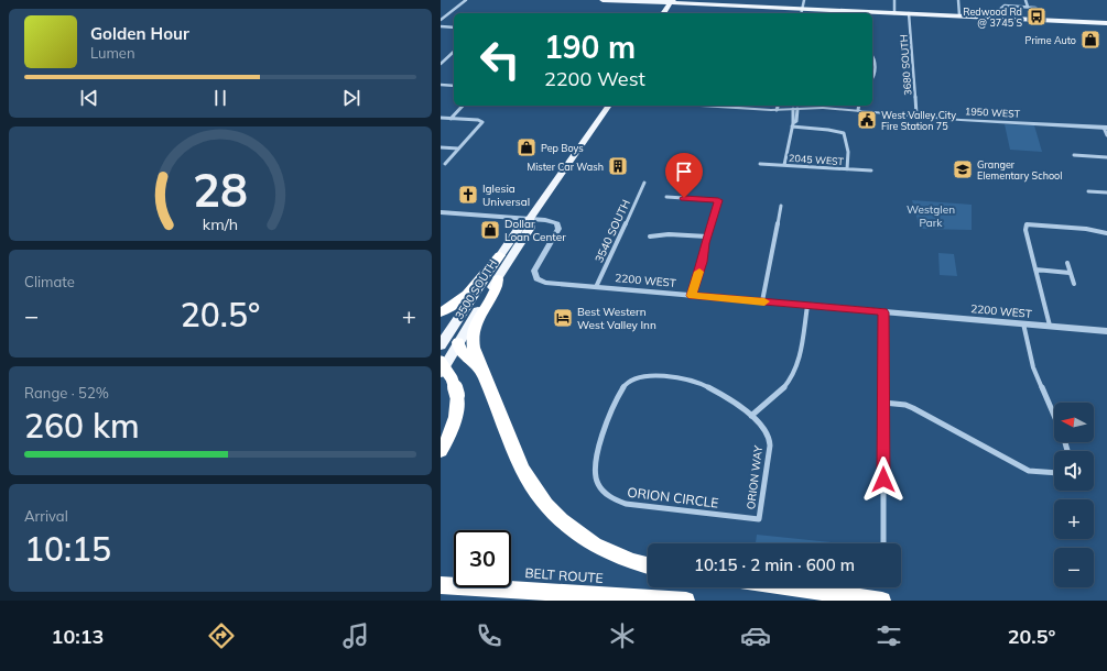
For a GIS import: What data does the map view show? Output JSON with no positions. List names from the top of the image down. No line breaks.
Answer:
{"streets":{"highway":["BELT ROUTE"],"main road":["3500 SOUTH"],"street":["3680 SOUTH","1950 WEST","2045 WEST","3540 SOUTH","2200 WEST","ORION WAY","ORION CIRCLE"]},"crossings":[["3680 SOUTH","1950 WEST"],["3540 SOUTH","2200 WEST"],["2200 WEST","3500 SOUTH"],["ORION WAY","ORION CIRCLE"]],"parks":["Westglen Park"],"places":{"bus stop":["Redwood Rd @ 3745 S"],"shop":["Prime Auto","Pep Boys","Dollar Loan Center"],"public building":["West Valley City Fire Station 75"],"building":["Mister Car Wash"],"school or university":["Granger Elementary School"],"church":["Iglesia Universal"],"hotel":["Best Western West Valley Inn"]},"north":"left","page":{"turn":["190 m","2200 West"],"song":["Golden Hour","Lumen"],"tile":["Climate",["Range · 52%","260 km"],["Arrival","10:15"]],"heat":["−","20.5°","+"],"map_buttons":["+","−"],"limit":"30","trip":"10:15 · 2 min · 600 m","tabs":["10:13","20.5°"],"gauge":["28","km/h"]}}
